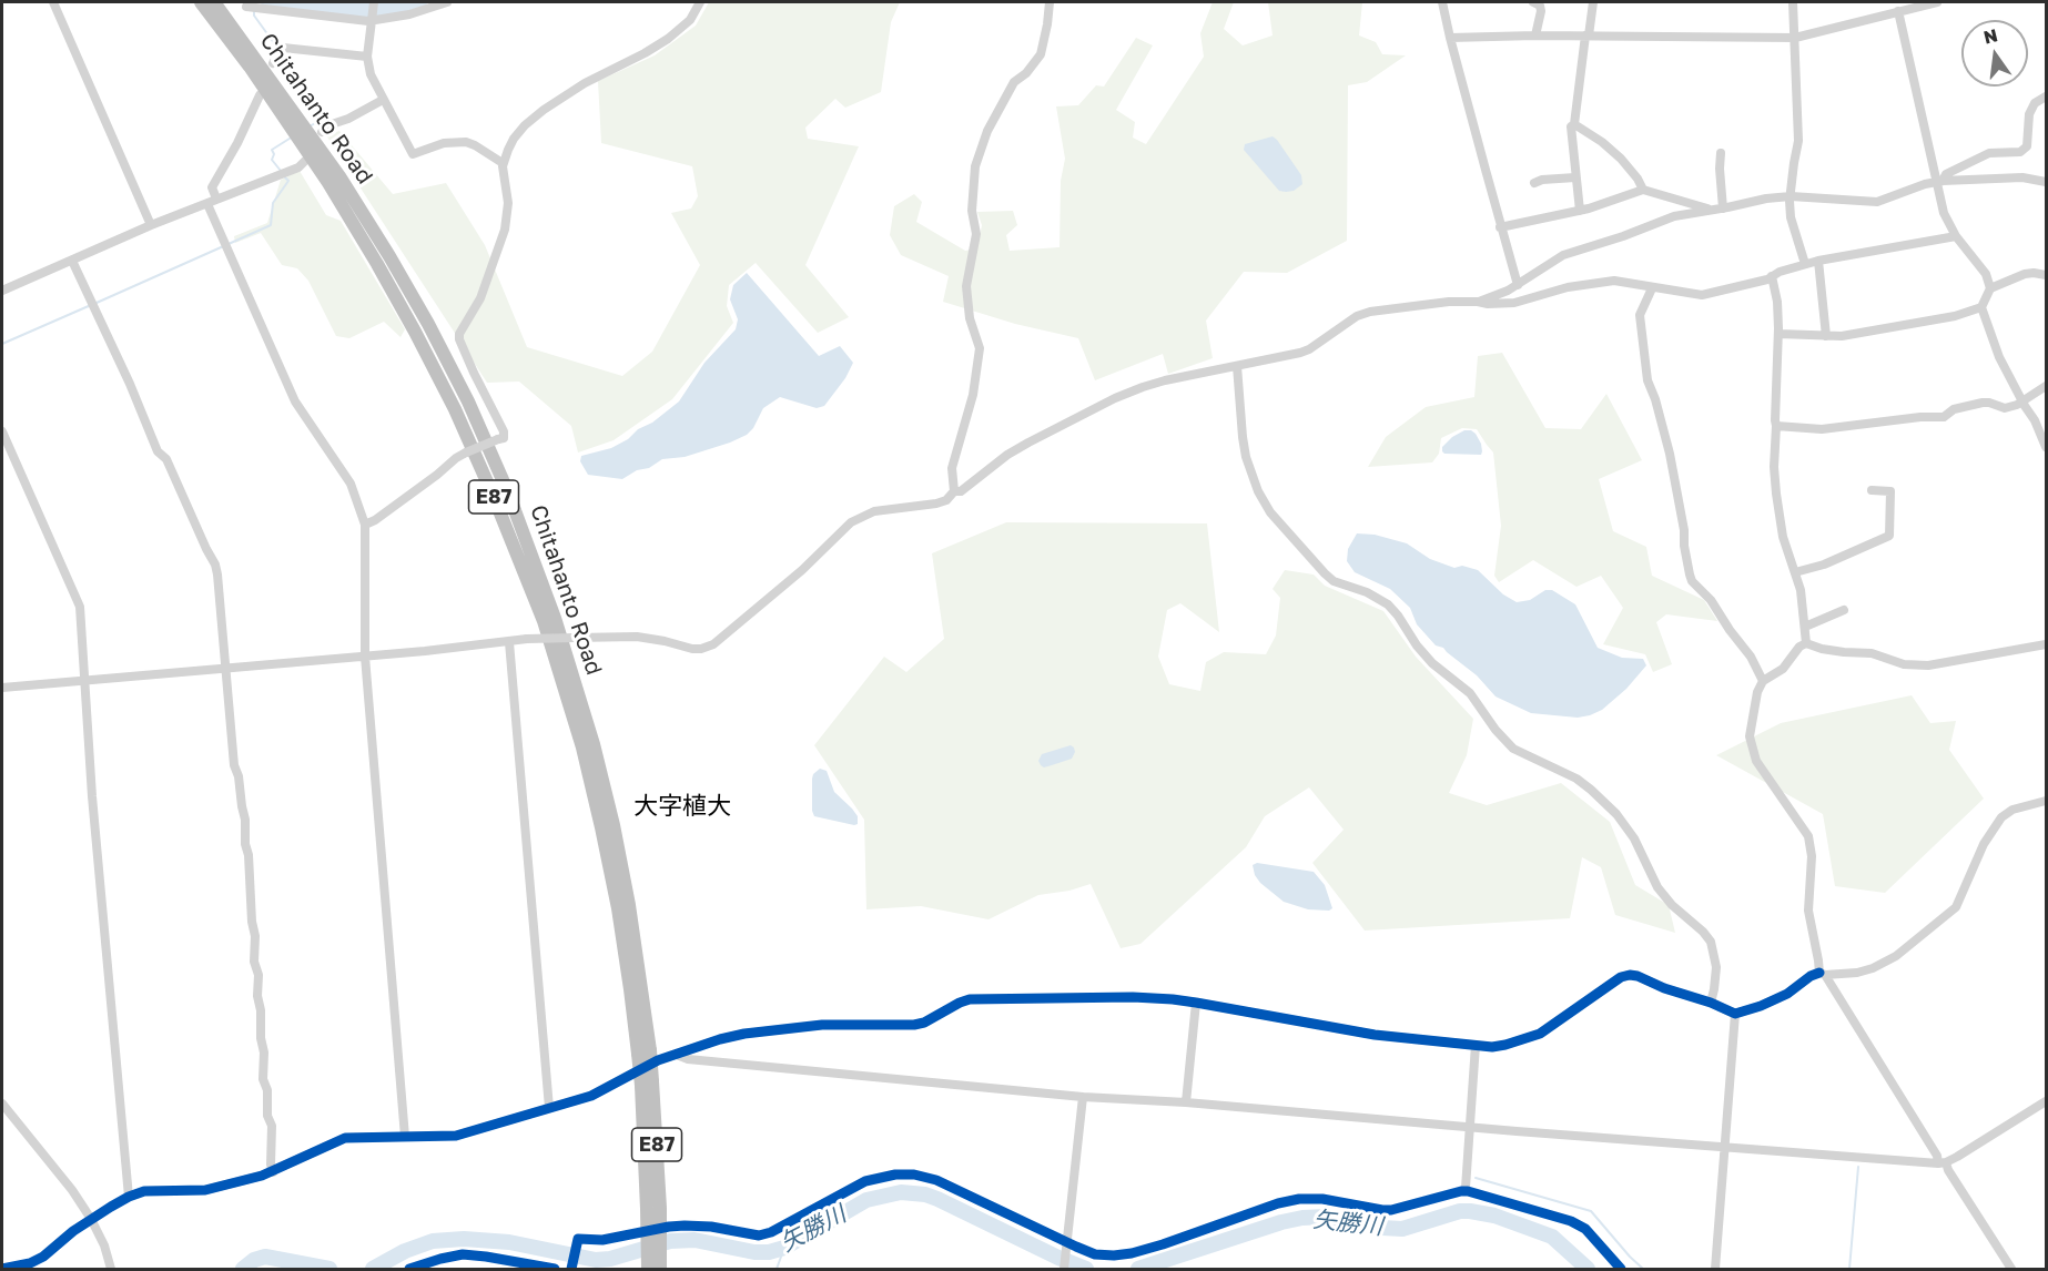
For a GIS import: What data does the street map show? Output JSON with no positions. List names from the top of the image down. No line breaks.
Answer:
{"streets":{"highway":["Chitahanto Road","E87"]},"districts":["大字植大"],"water":["矢勝川"],"north":"top"}
